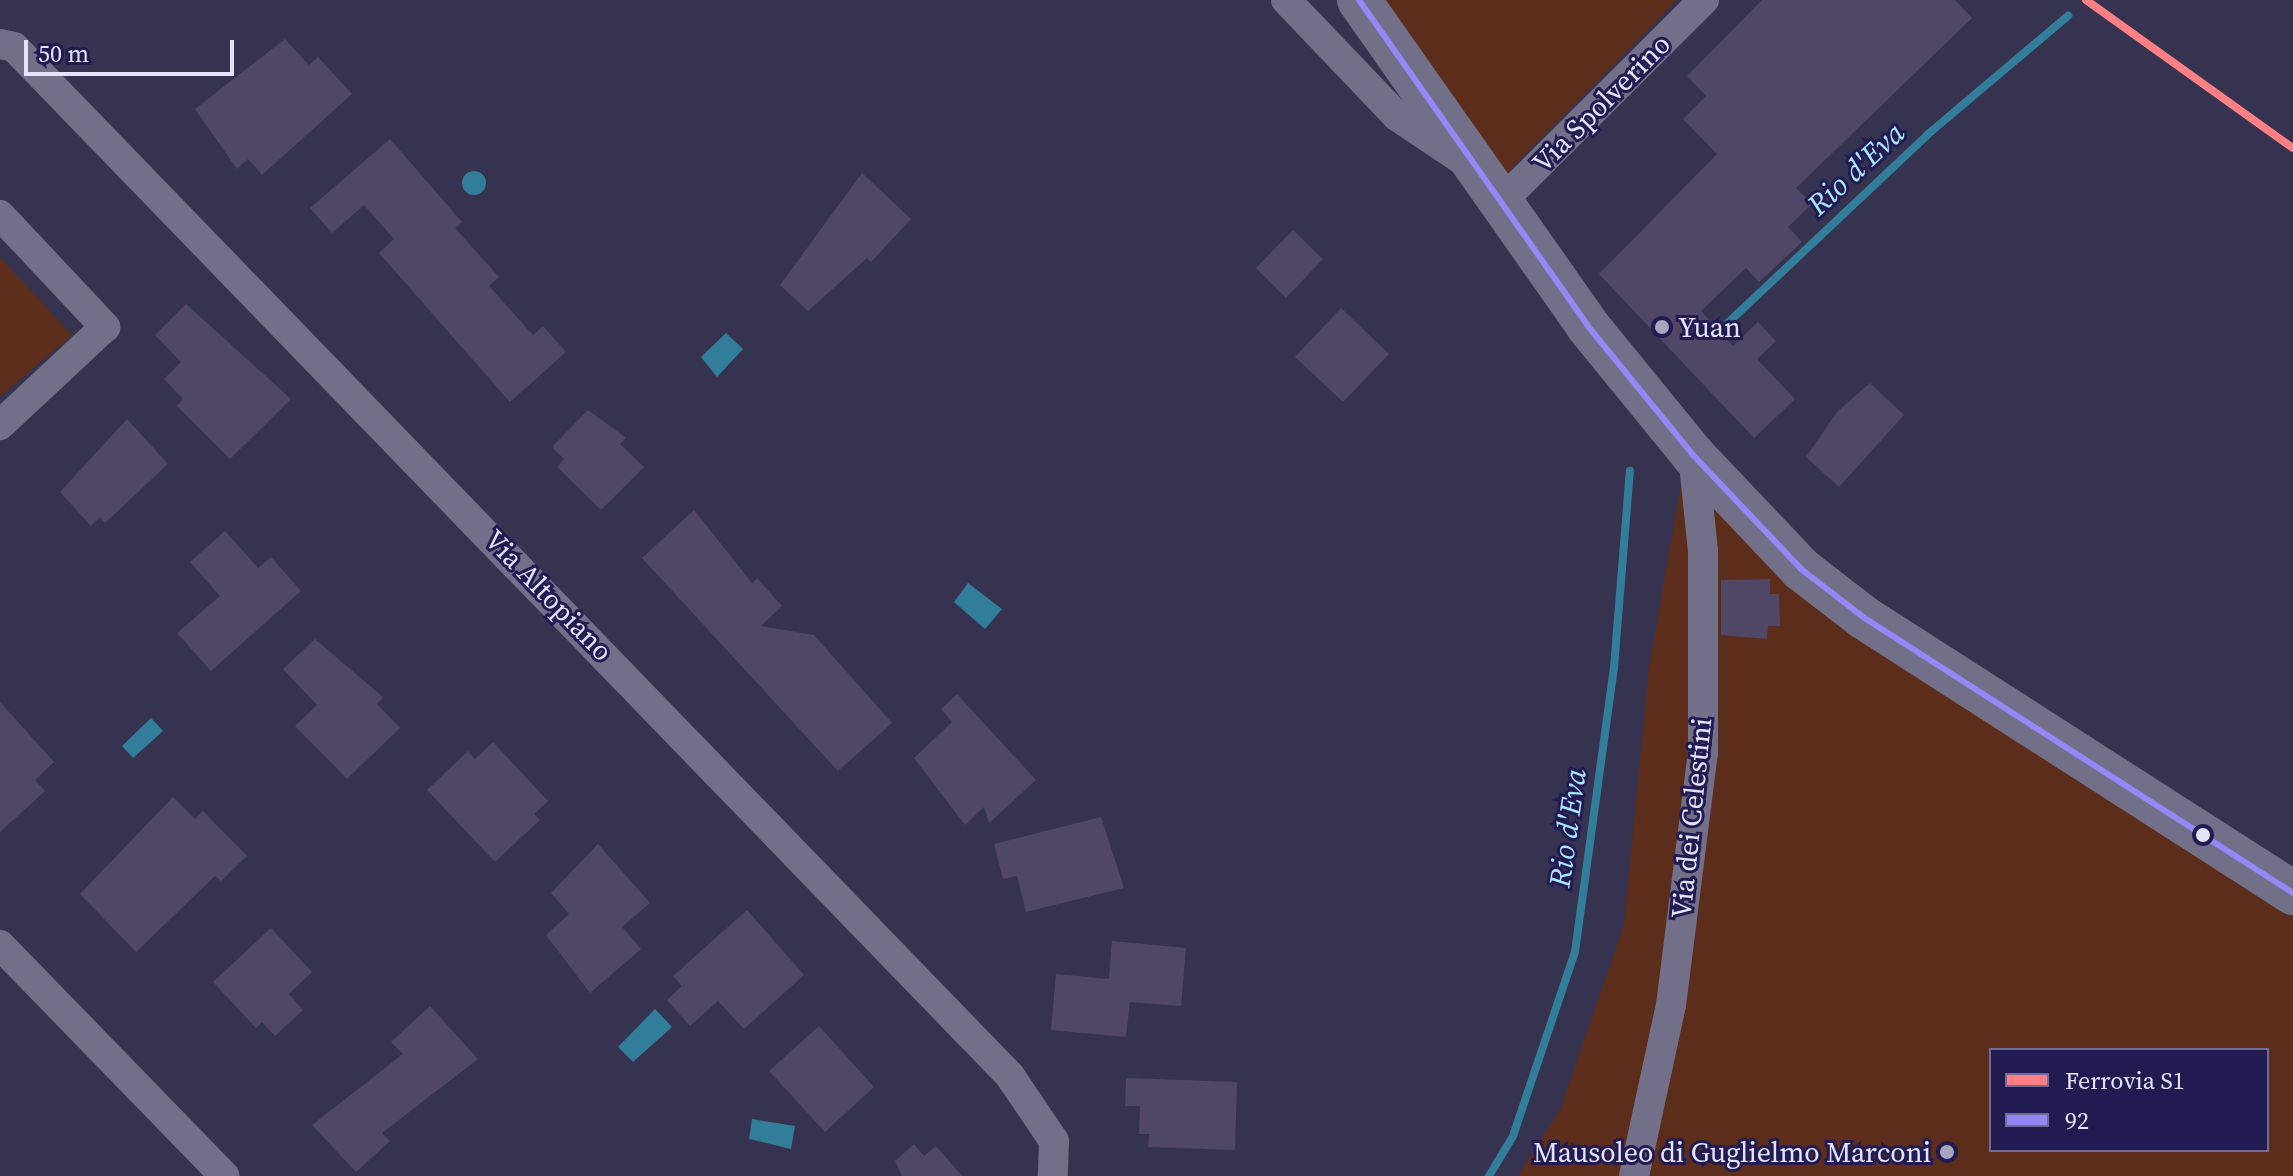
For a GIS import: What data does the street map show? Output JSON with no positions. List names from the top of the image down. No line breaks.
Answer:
{"streets":{"street":["Via Spolverino","Via Altopiano","Via dei Celestini"]},"water":["Rio d'Eva"],"places":["Yuan","Mausoleo di Guglielmo Marconi"],"lines":["rail line S1","transit line 92"],"legend":["Ferrovia S1","92"],"scale_bar":"50 m"}
